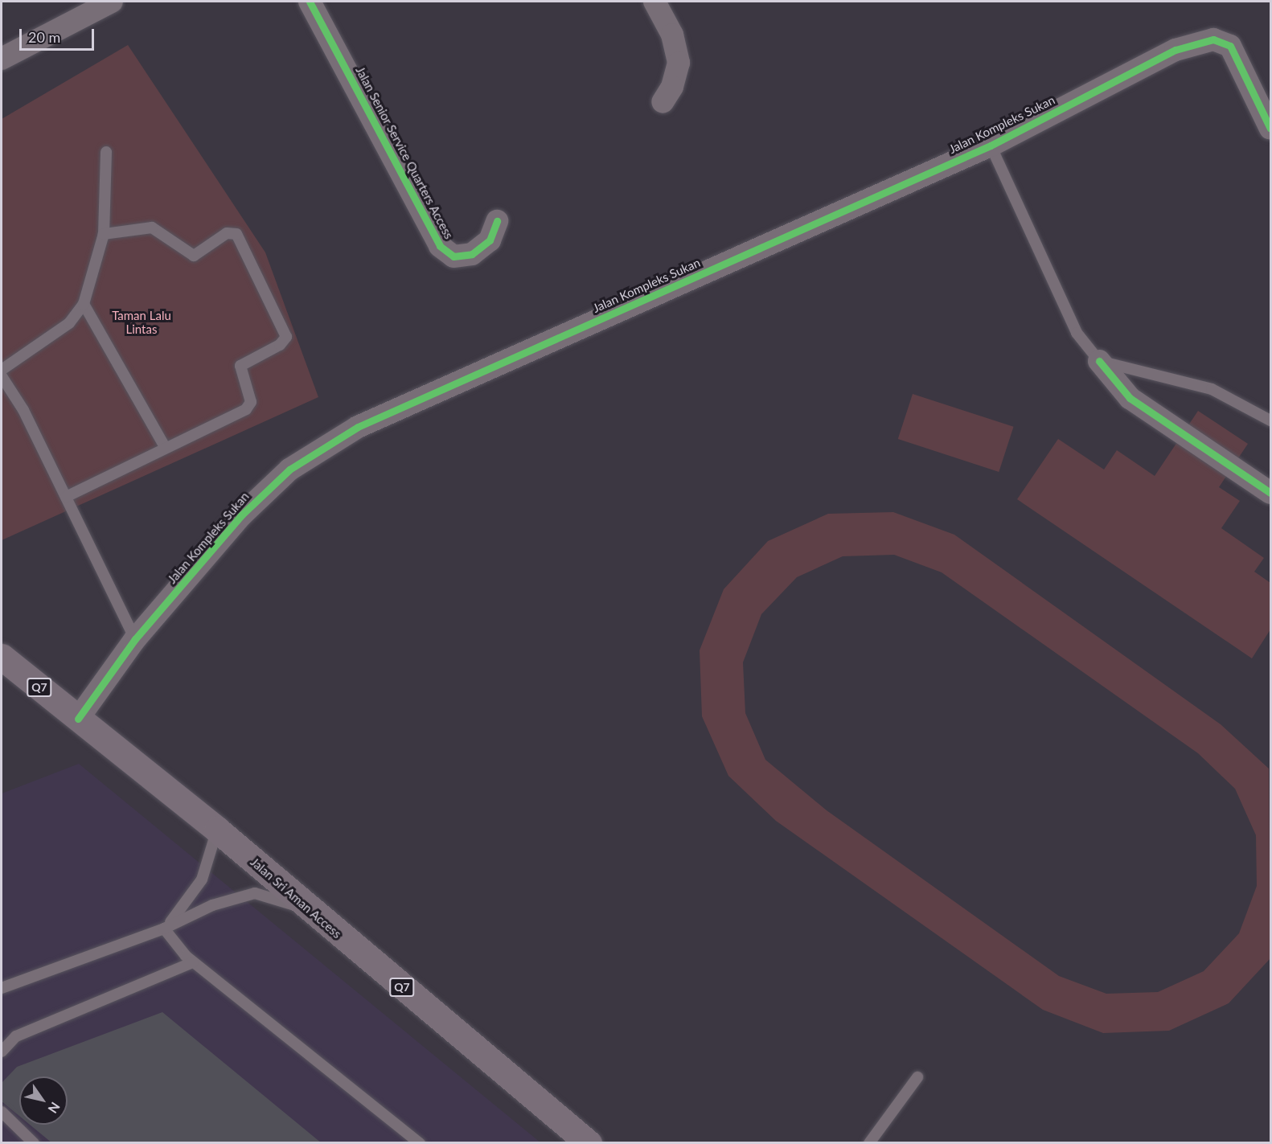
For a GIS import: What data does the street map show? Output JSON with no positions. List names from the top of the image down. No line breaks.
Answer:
{"streets":{"main road":["Q7","Jalan Sri Aman Access"],"street":["Jalan Kompleks Sukan","Jalan Senior Service Quarters Access"]},"crossings":[["Jalan Kompleks Sukan","Jalan Sri Aman Access"]],"parks":["Taman Lalu Lintas"],"scale_bar":"20 m","north":"bottom right"}
